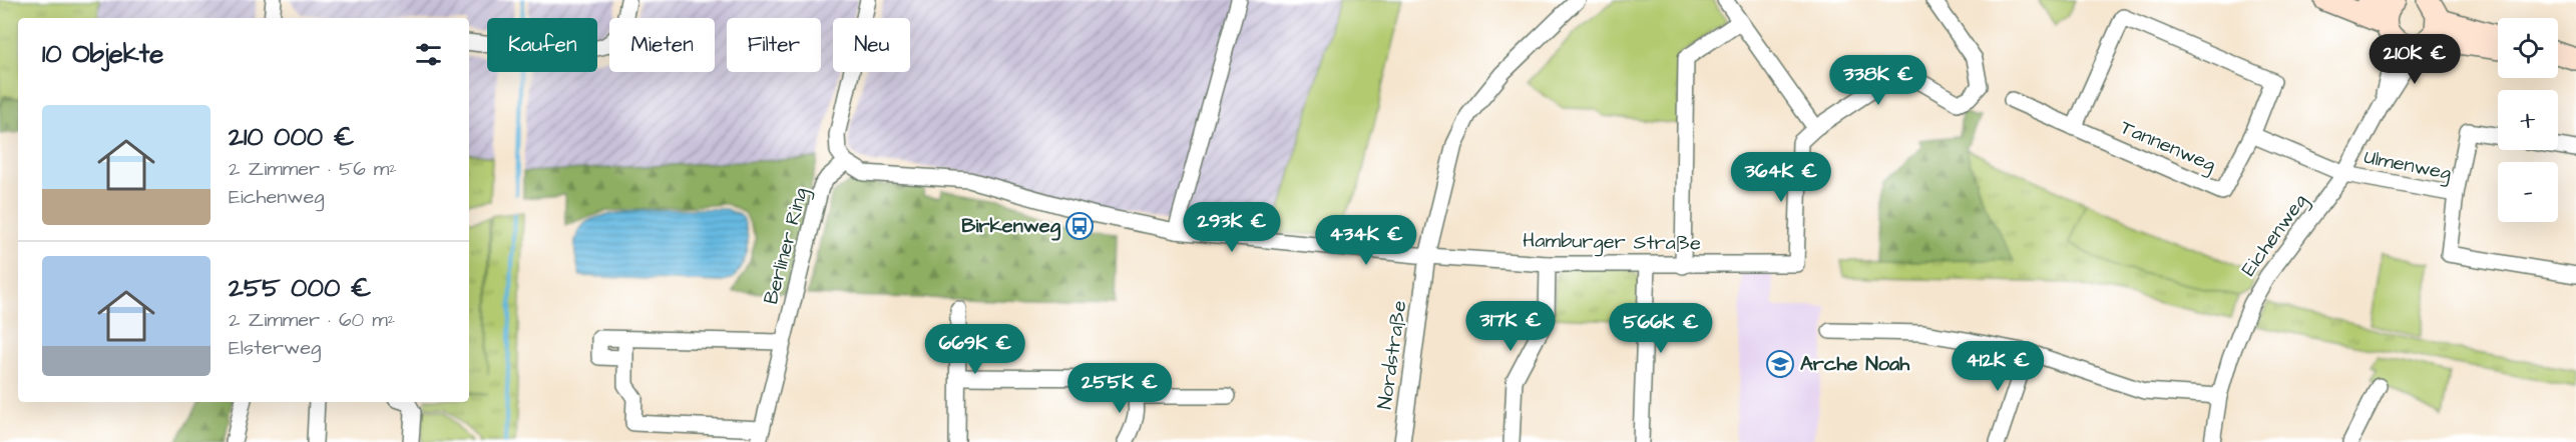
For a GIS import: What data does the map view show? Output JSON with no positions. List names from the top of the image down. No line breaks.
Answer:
{"streets":{"street":["Tannenweg","Ulmenweg","Eichenweg","Hamburger Straße","Berliner Ring","Nordstraße"]},"crossings":[["Ulmenweg","Eichenweg"],["Hamburger Straße","Nordstraße"]],"places":{"bus stop":["Birkenweg"],"school or university":["Arche Noah"]},"page":{"map_buttons":["+","−"],"chip":["Kaufen","Mieten","Filter","Neu"],"heading":"10 Objekte","price":["210K €","338K €","364K €","293K €","434K €","317K €","566K €","669K €","412K €","255K €"],"list":[{"name":"210 000 €","note":"2 Zimmer · 56 m² · Eichenweg"},{"name":"255 000 €","note":"2 Zimmer · 60 m² · Elsterweg"}]}}
